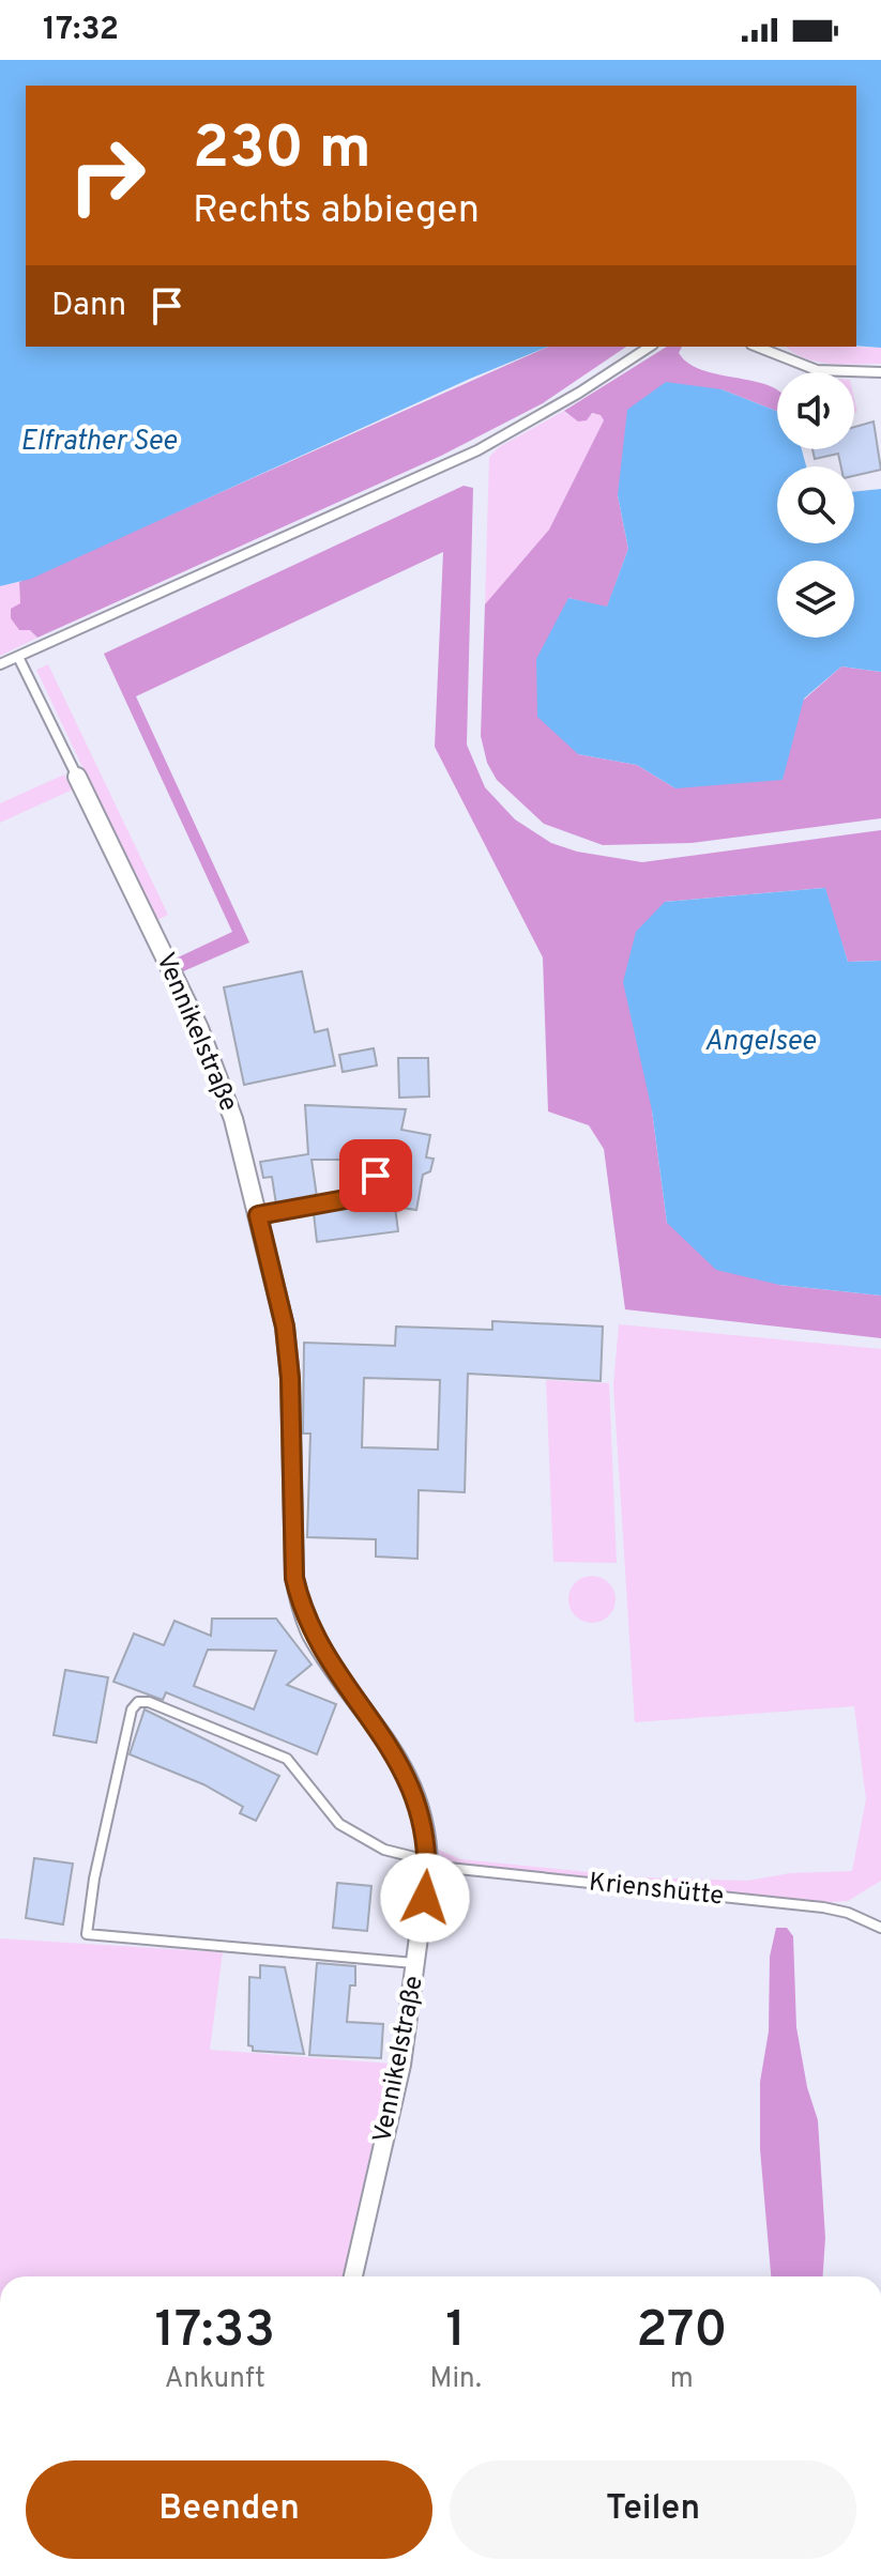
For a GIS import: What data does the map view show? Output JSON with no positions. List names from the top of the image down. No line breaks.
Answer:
{"streets":{"street":["Vennikelstraße"],"lane":["Krienshütte"]},"crossings":[["Vennikelstraße","Krienshütte"]],"water":["Elfrather See","Angelsee"],"page":{"status":"17:32","turn":["230 m","Rechts abbiegen"],"then":"Dann","eta":["17:33","Ankunft","1","Min.","270","m"],"buttons":["Beenden","Teilen"]}}
